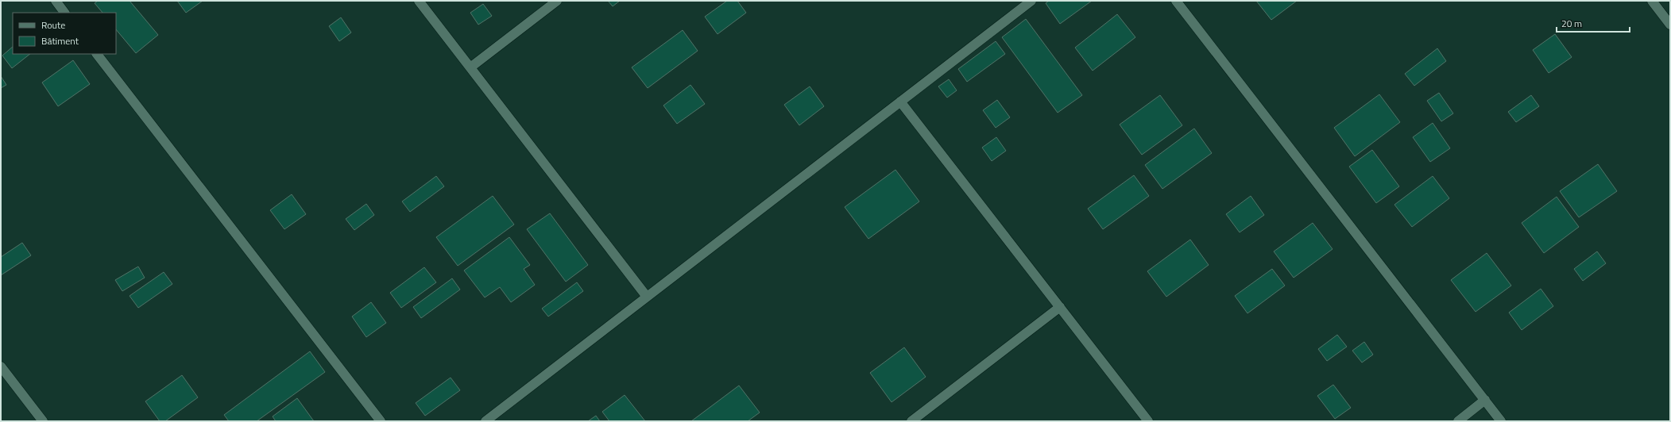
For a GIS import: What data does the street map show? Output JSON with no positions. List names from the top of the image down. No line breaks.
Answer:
{"legend":["Route","Bâtiment"],"scale_bar":"20 m"}
